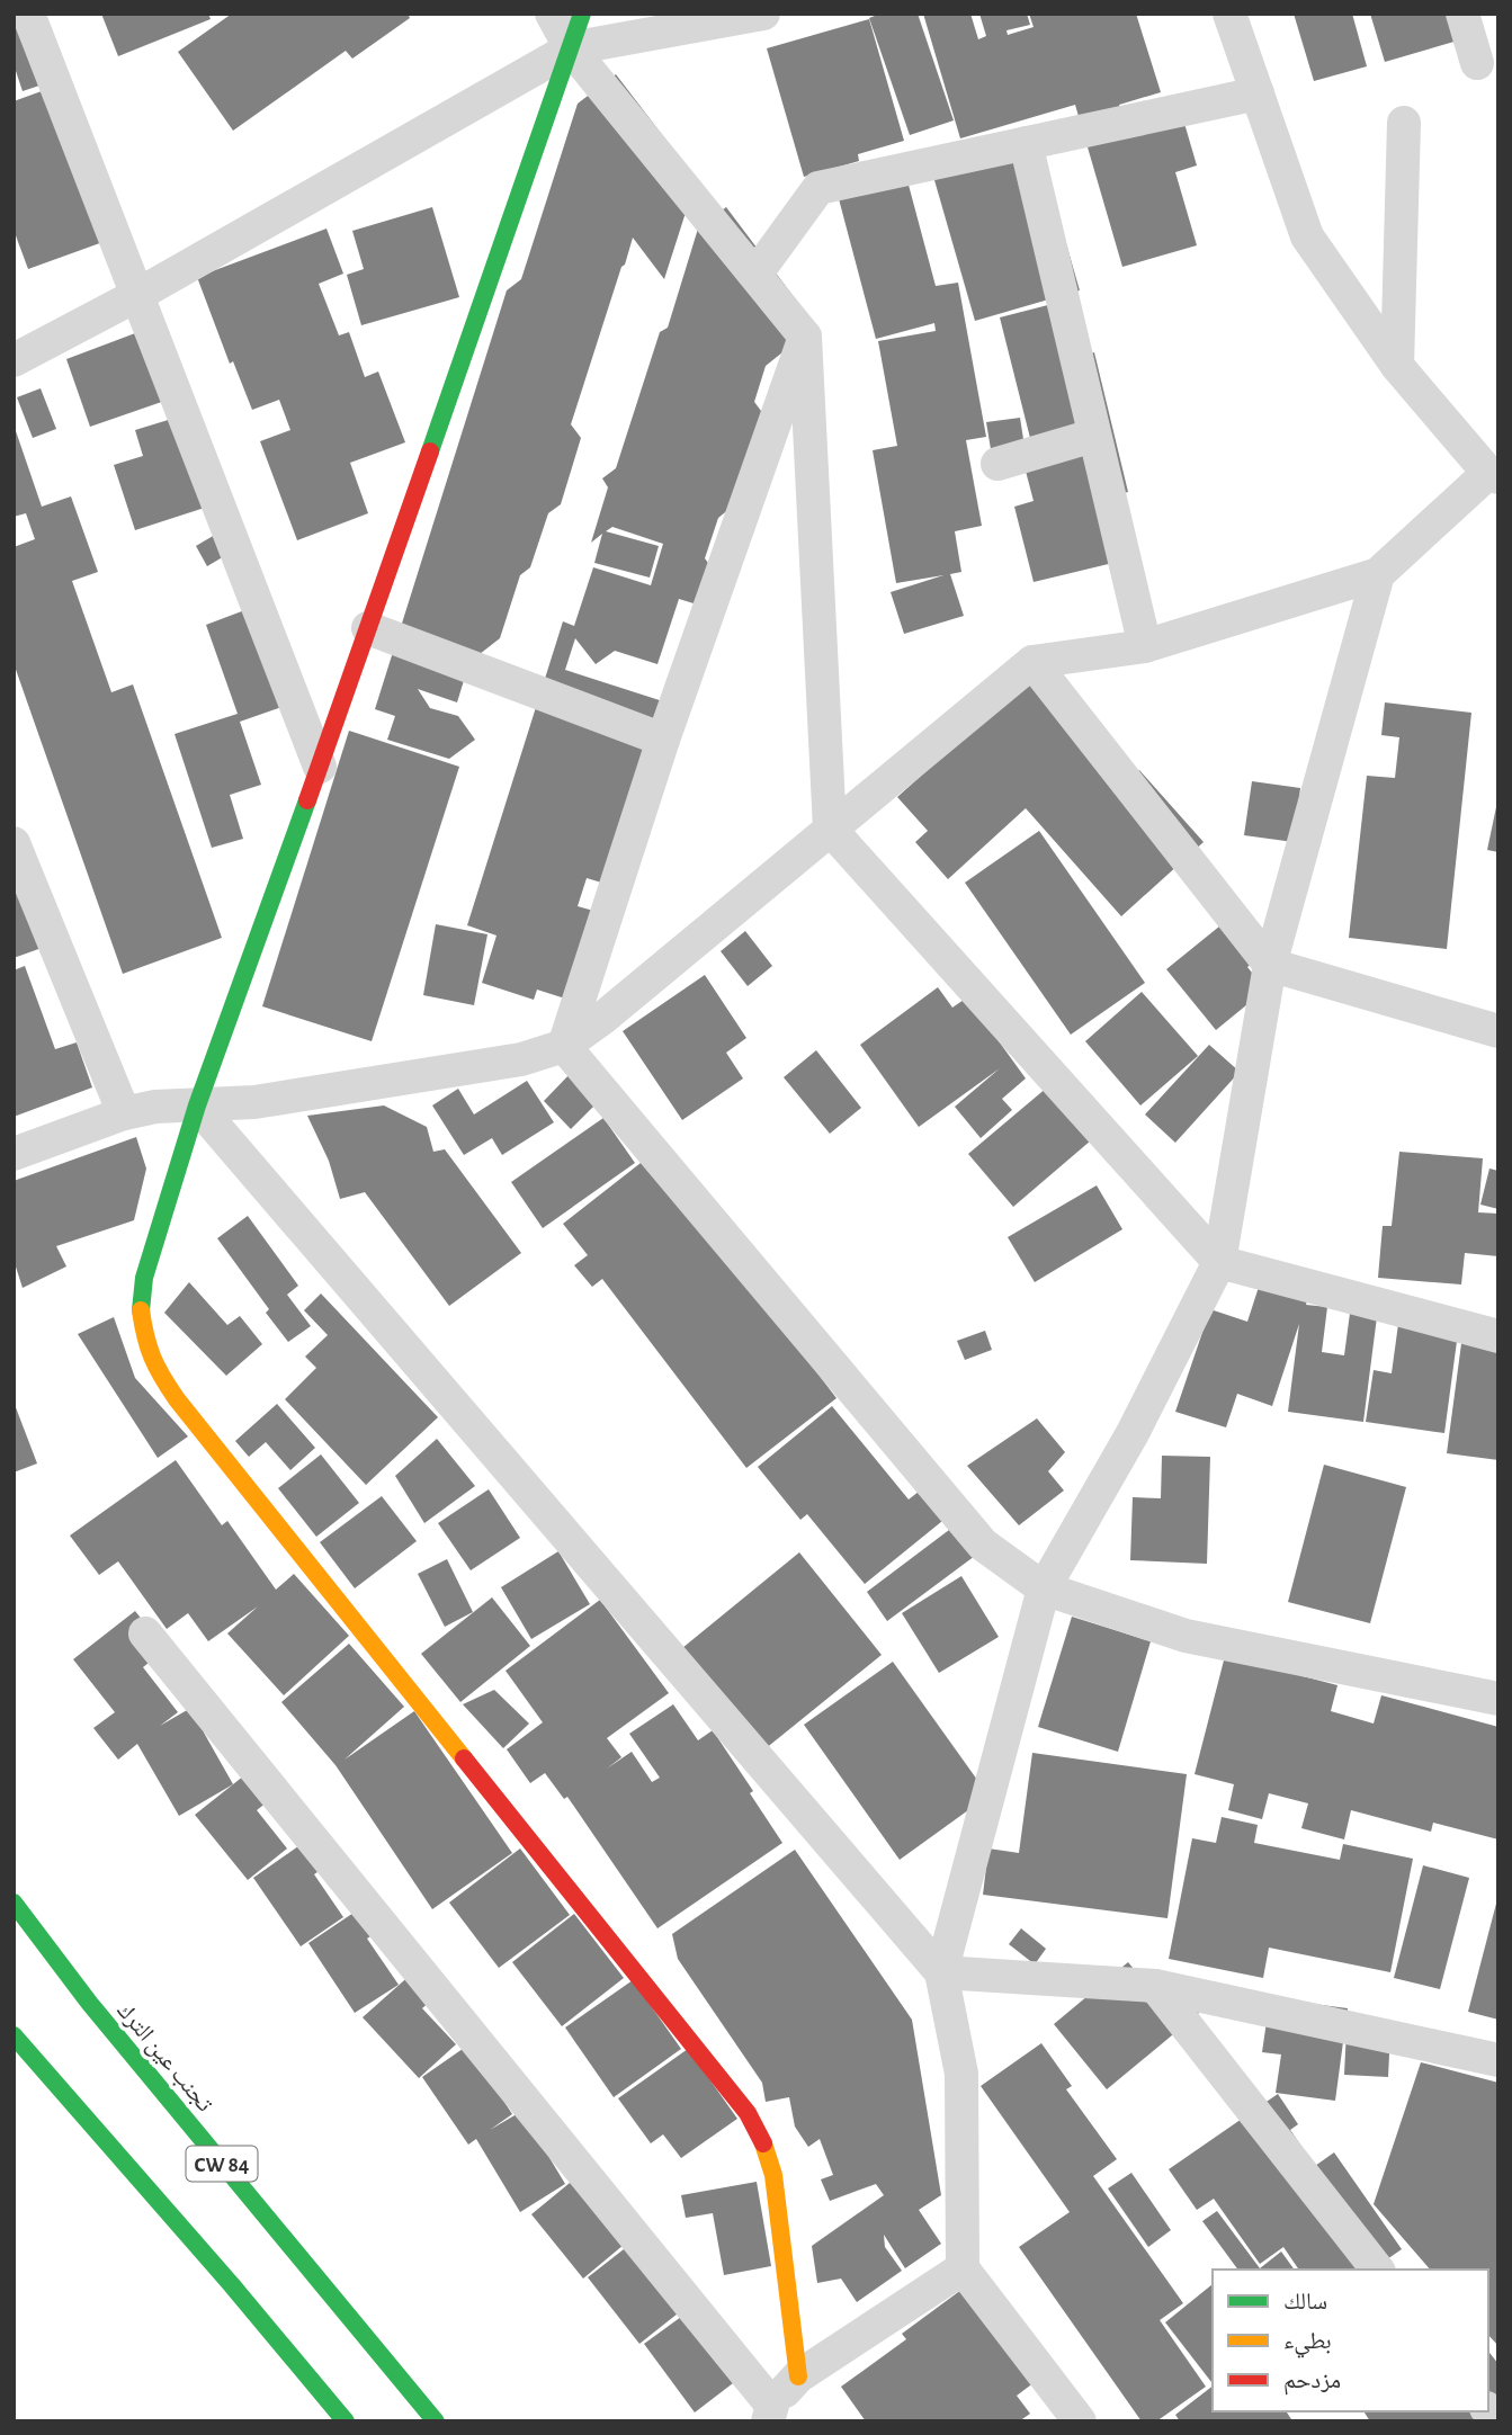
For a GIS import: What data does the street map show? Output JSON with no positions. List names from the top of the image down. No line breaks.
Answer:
{"streets":{"main road":["تجنب عين الترك","CW 84"]},"legend":["سالك","بطيء","مزدحم"]}
